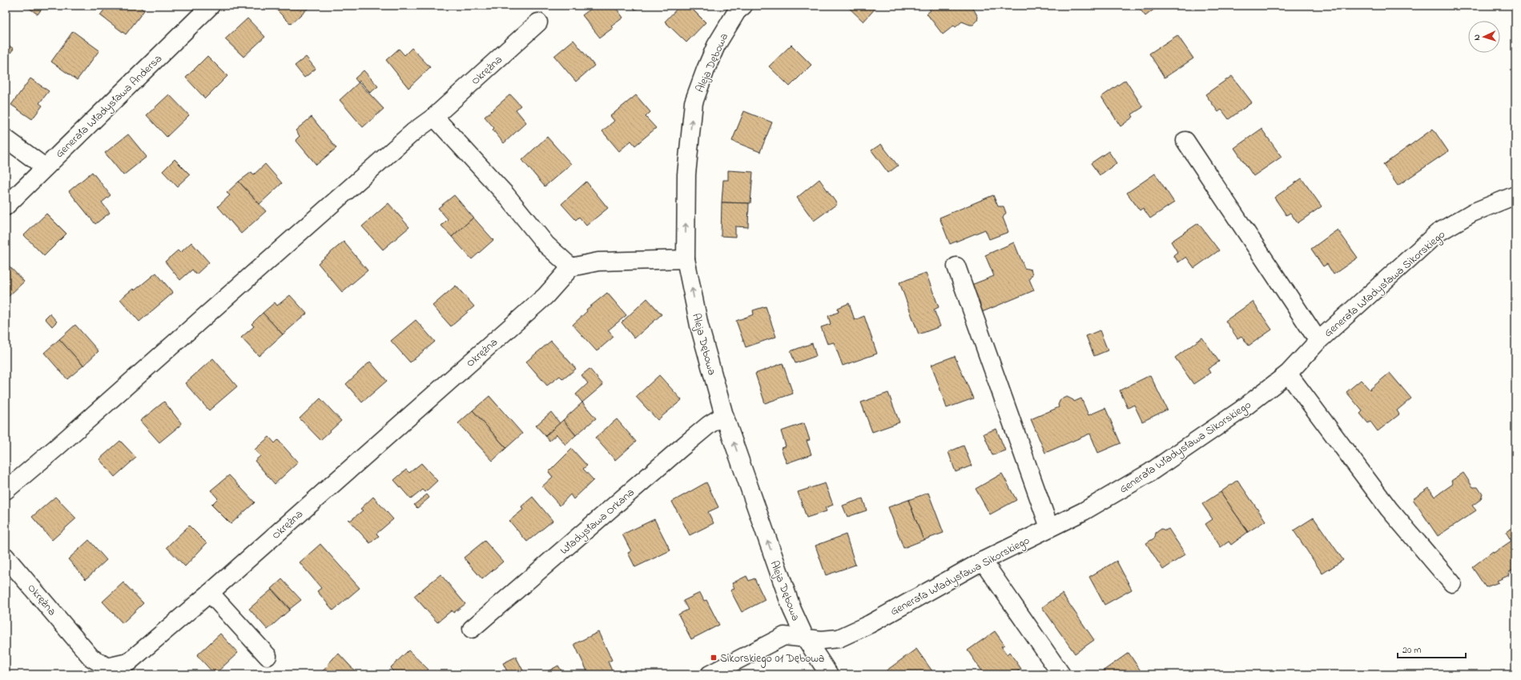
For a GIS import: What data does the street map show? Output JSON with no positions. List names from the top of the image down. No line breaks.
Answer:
{"streets":{"street":["Aleja Dębowa","Okrężna","Generała Władysława Andersa","Generała Władysława Sikorskiego","Władysława Orkana"]},"crossings":[["Aleja Dębowa","Generała Władysława Sikorskiego"],["Aleja Dębowa","Władysława Orkana"]],"one_way":["Aleja Dębowa"],"places":{"transit":["Sikorskiego 01 Dębowa"]},"scale_bar":"20 m","north":"left"}
